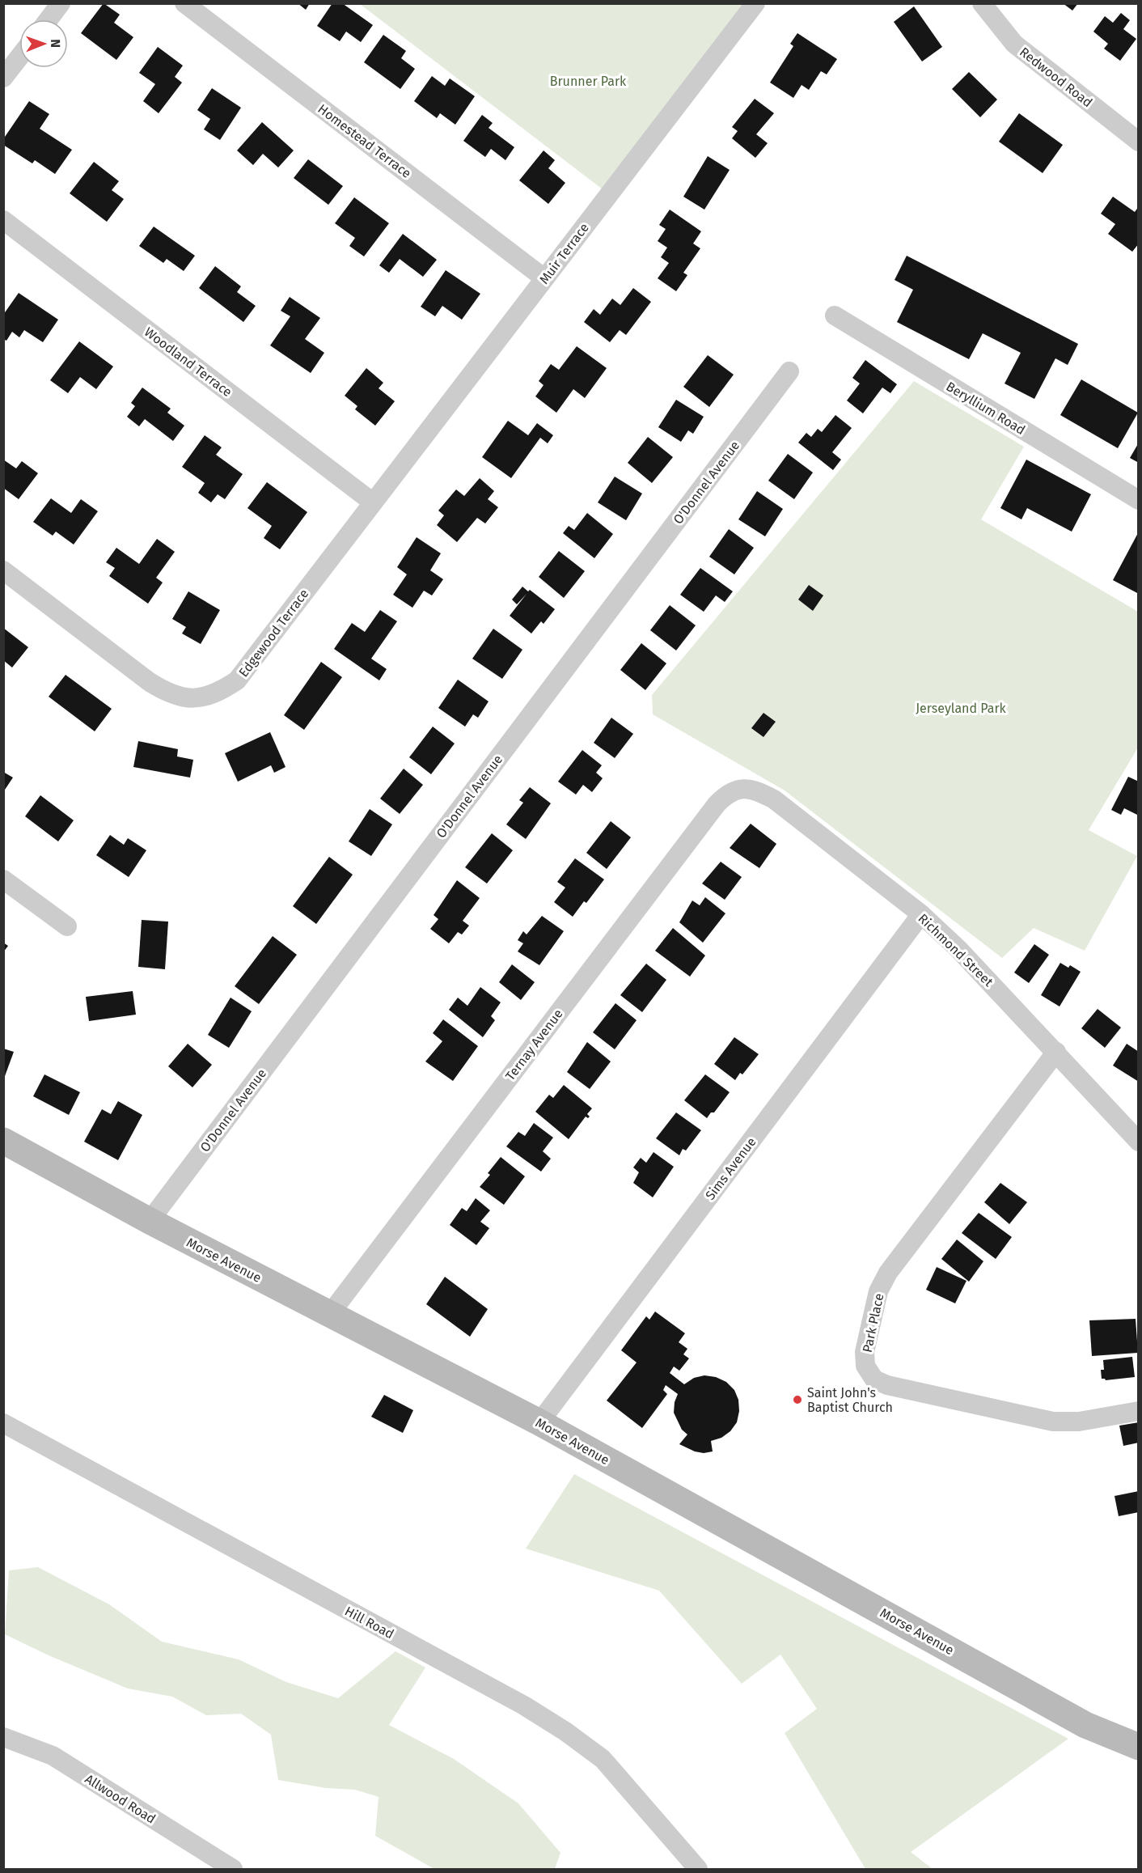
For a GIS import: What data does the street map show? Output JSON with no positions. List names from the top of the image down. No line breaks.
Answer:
{"streets":{"street":["Redwood Road","Homestead Terrace","Muir Terrace","Woodland Terrace","Beryllium Road","O'Donnel Avenue","Edgewood Terrace","Richmond Street","Ternay Avenue","Sims Avenue","Morse Avenue","Park Place","Hill Road","Allwood Road"]},"crossings":[["Homestead Terrace","Muir Terrace"],["Muir Terrace","Woodland Terrace"],["Muir Terrace","Edgewood Terrace"],["Woodland Terrace","Edgewood Terrace"],["O'Donnel Avenue","Morse Avenue"],["Richmond Street","Ternay Avenue"],["Richmond Street","Sims Avenue"],["Richmond Street","Park Place"],["Ternay Avenue","Morse Avenue"],["Sims Avenue","Morse Avenue"]],"parks":["Brunner Park","Jerseyland Park"],"places":["Saint John's Baptist Church"],"north":"right"}
